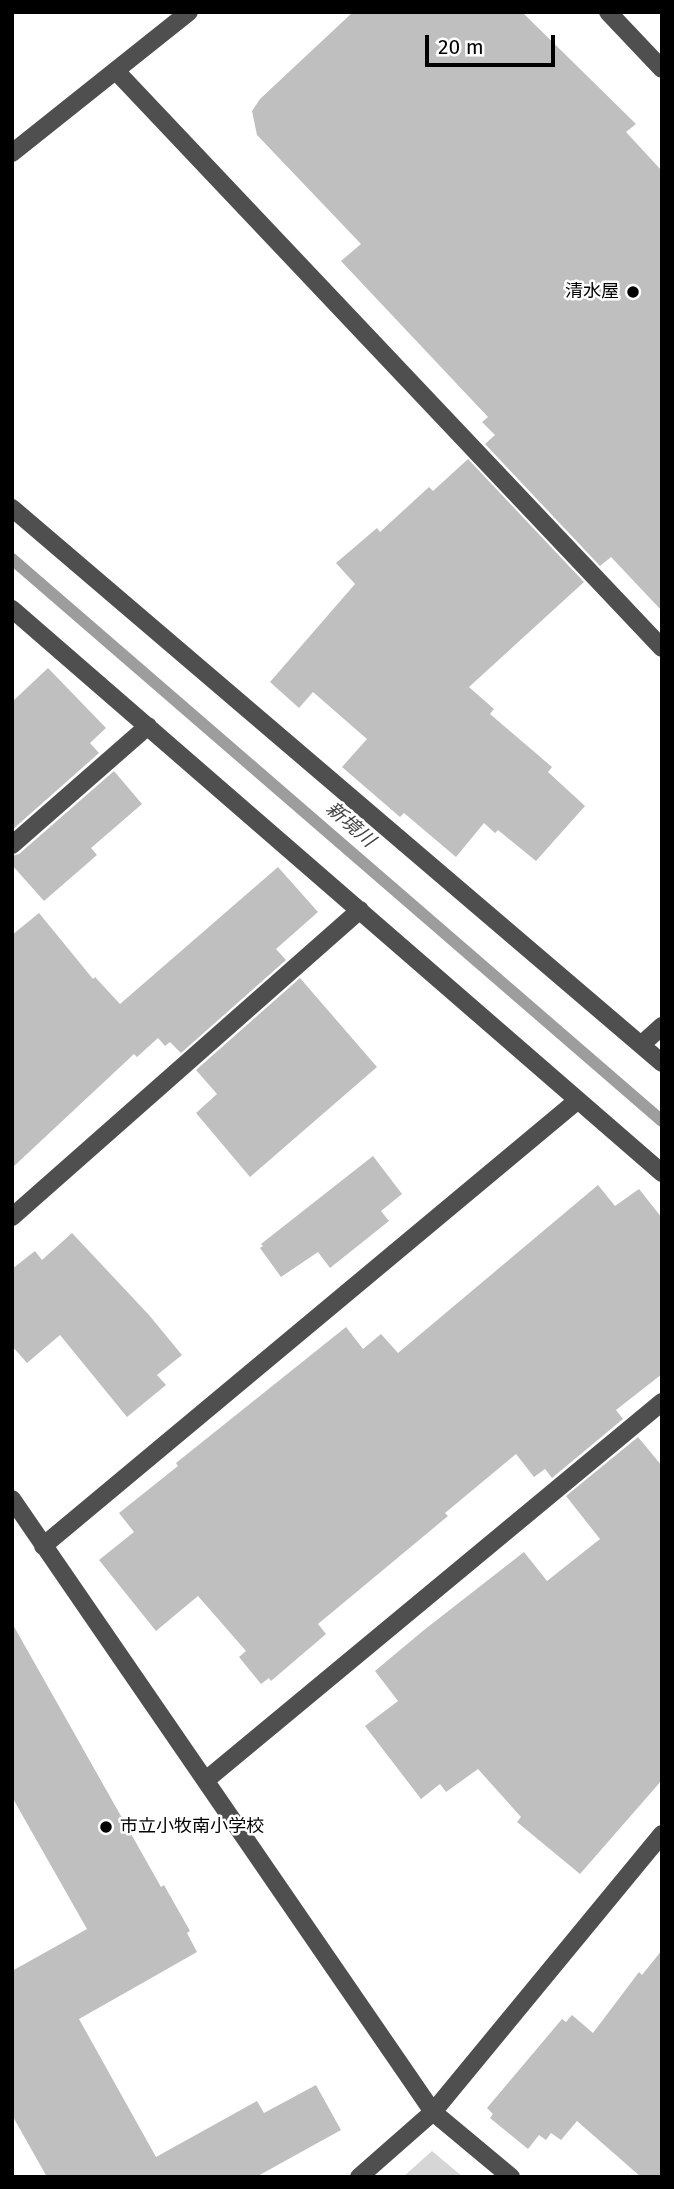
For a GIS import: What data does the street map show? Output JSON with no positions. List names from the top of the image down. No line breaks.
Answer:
{"water":["新境川"],"places":["清水屋","市立小牧南小学校"],"scale_bar":"20 m"}
